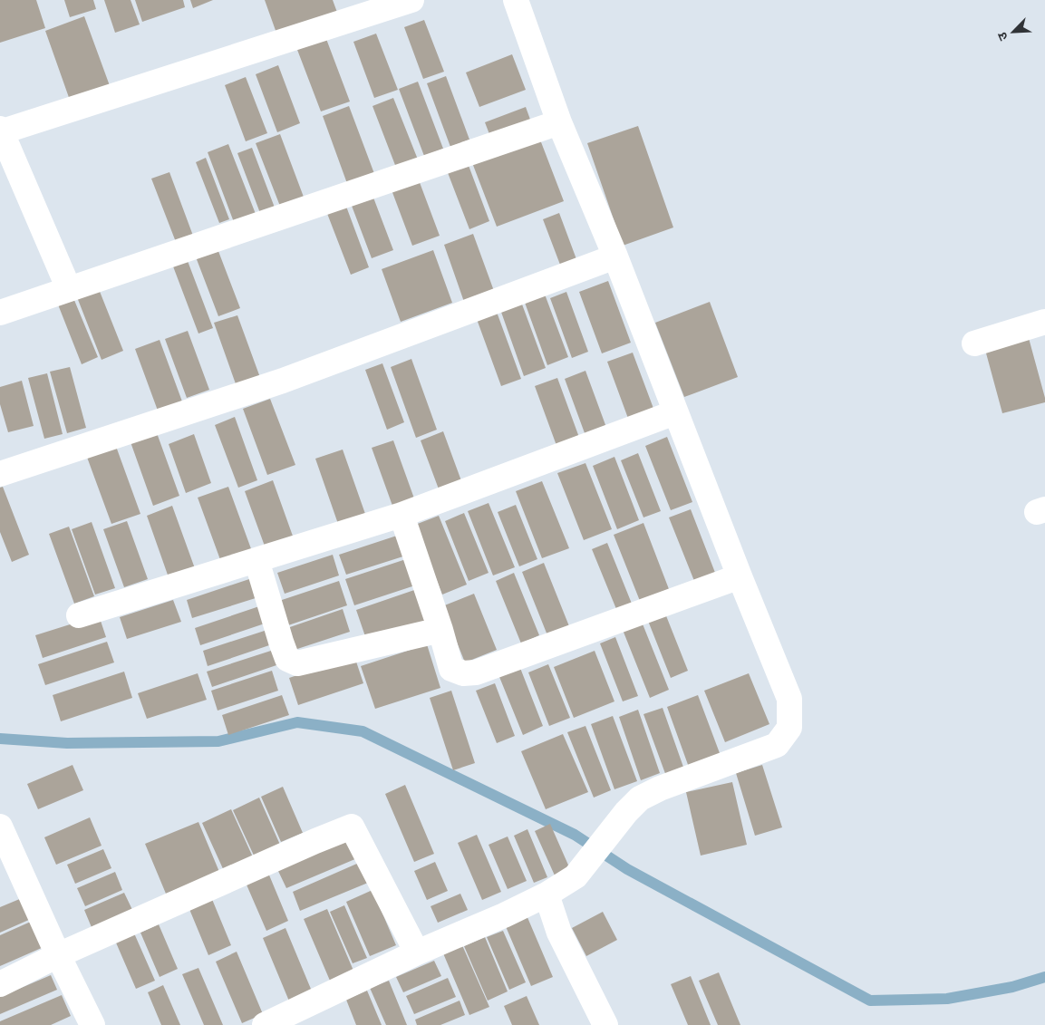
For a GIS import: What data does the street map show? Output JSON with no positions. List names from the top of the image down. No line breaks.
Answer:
{"north":"bottom left"}
